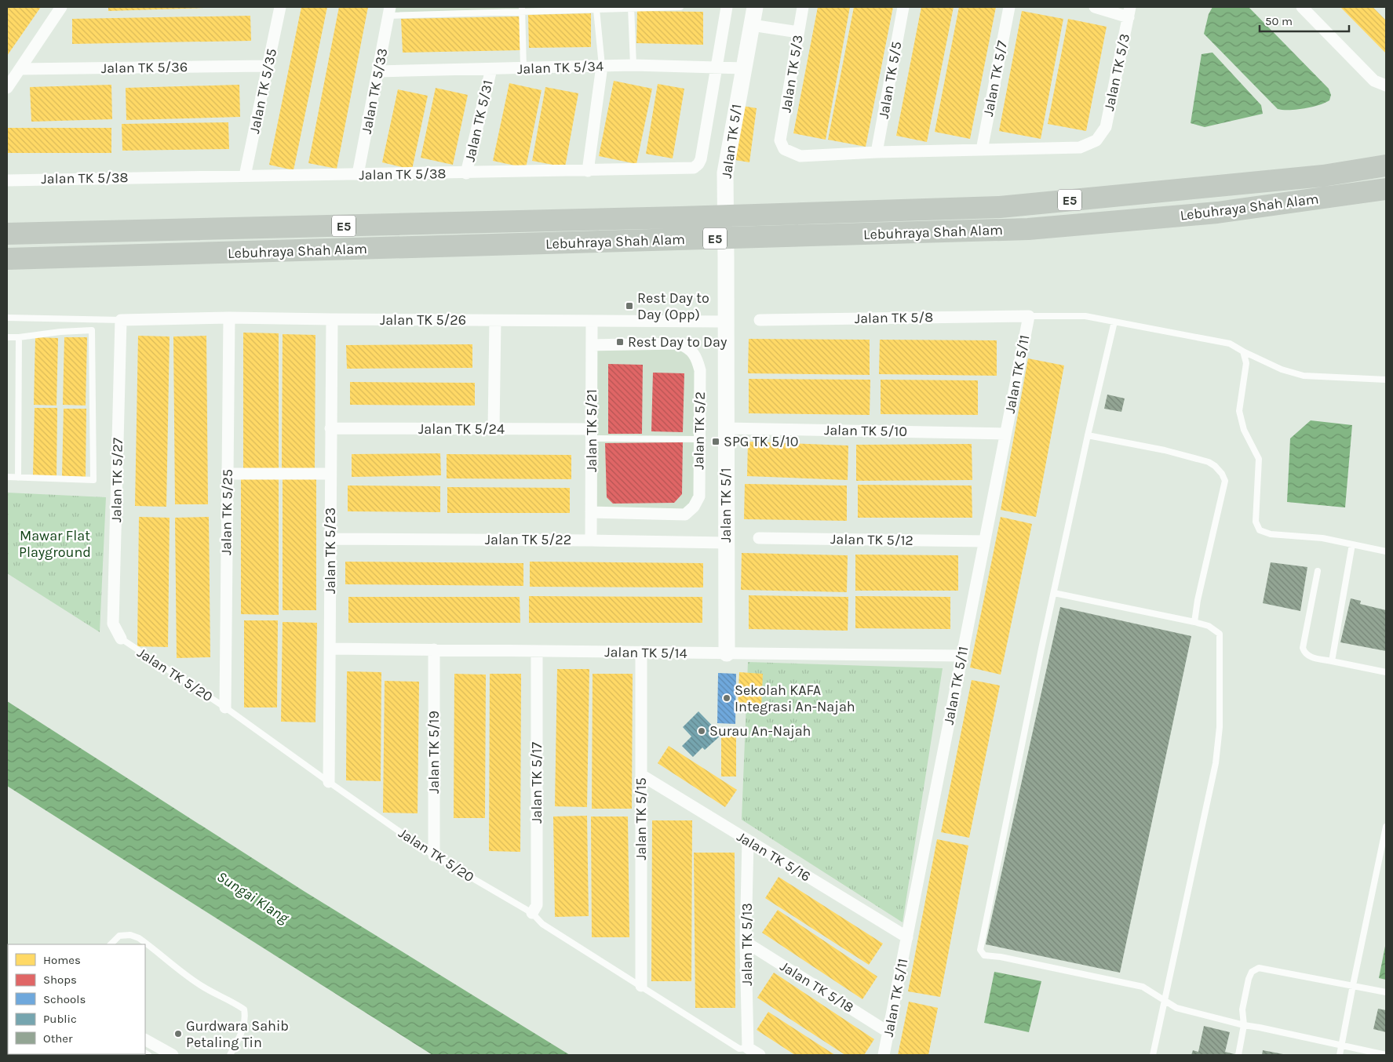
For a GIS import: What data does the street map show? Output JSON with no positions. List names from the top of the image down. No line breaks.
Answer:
{"streets":{"highway":["E5","Lebuhraya Shah Alam"],"street":["Jalan TK 5/36","Jalan TK 5/34","Jalan TK 5/3","Jalan TK 5/7","Jalan TK 5/5","Jalan TK 5/35","Jalan TK 5/33","Jalan TK 5/31","Jalan TK 5/1","Jalan TK 5/38","Jalan TK 5/8","Jalan TK 5/26","Jalan TK 5/11","Jalan TK 5/24","Jalan TK 5/21","Jalan TK 5/2","Jalan TK 5/10","Jalan TK 5/27","Jalan TK 5/25","Jalan TK 5/22","Jalan TK 5/12","Jalan TK 5/23","Jalan TK 5/14","Jalan TK 5/20","Jalan TK 5/19","Jalan TK 5/17","Jalan TK 5/15","Jalan TK 5/16","Jalan TK 5/13","Jalan TK 5/18"]},"crossings":[["Jalan TK 5/36","Jalan TK 5/35"],["Jalan TK 5/34","Jalan TK 5/33"],["Jalan TK 5/34","Jalan TK 5/31"],["Jalan TK 5/34","Jalan TK 5/1"],["Jalan TK 5/34","Jalan TK 5/38"],["Jalan TK 5/3","Jalan TK 5/7"],["Jalan TK 5/3","Jalan TK 5/5"],["Jalan TK 5/35","Jalan TK 5/38"],["Jalan TK 5/33","Jalan TK 5/38"],["Jalan TK 5/31","Jalan TK 5/38"],["Jalan TK 5/1","Jalan TK 5/26"],["Jalan TK 5/1","Jalan TK 5/10"],["Jalan TK 5/1","Jalan TK 5/22"],["Jalan TK 5/1","Jalan TK 5/14"],["Jalan TK 5/8","Jalan TK 5/11"],["Jalan TK 5/26","Jalan TK 5/21"],["Jalan TK 5/26","Jalan TK 5/27"],["Jalan TK 5/26","Jalan TK 5/25"],["Jalan TK 5/26","Jalan TK 5/23"],["Jalan TK 5/11","Jalan TK 5/10"],["Jalan TK 5/11","Jalan TK 5/12"],["Jalan TK 5/11","Jalan TK 5/14"],["Jalan TK 5/11","Jalan TK 5/16"],["Jalan TK 5/11","Jalan TK 5/18"],["Jalan TK 5/24","Jalan TK 5/21"],["Jalan TK 5/24","Jalan TK 5/23"],["Jalan TK 5/21","Jalan TK 5/2"],["Jalan TK 5/21","Jalan TK 5/22"],["Jalan TK 5/27","Jalan TK 5/20"],["Jalan TK 5/25","Jalan TK 5/20"],["Jalan TK 5/22","Jalan TK 5/23"],["Jalan TK 5/23","Jalan TK 5/14"],["Jalan TK 5/23","Jalan TK 5/20"],["Jalan TK 5/14","Jalan TK 5/19"],["Jalan TK 5/14","Jalan TK 5/17"],["Jalan TK 5/14","Jalan TK 5/15"],["Jalan TK 5/20","Jalan TK 5/19"],["Jalan TK 5/20","Jalan TK 5/17"],["Jalan TK 5/20","Jalan TK 5/15"],["Jalan TK 5/20","Jalan TK 5/13"],["Jalan TK 5/15","Jalan TK 5/16"],["Jalan TK 5/16","Jalan TK 5/13"],["Jalan TK 5/13","Jalan TK 5/18"]],"water":["Sungai Klang"],"parks":["Mawar Flat Playground"],"places":{"transit":["Rest Day to Day (Opp)","Rest Day to Day","SPG TK 5/10"],"other":["Sekolah KAFA Integrasi An-Najah","Surau An-Najah","Gurdwara Sahib Petaling Tin"]},"legend":["Homes","Shops","Schools","Public","Other"],"scale_bar":"50 m"}
